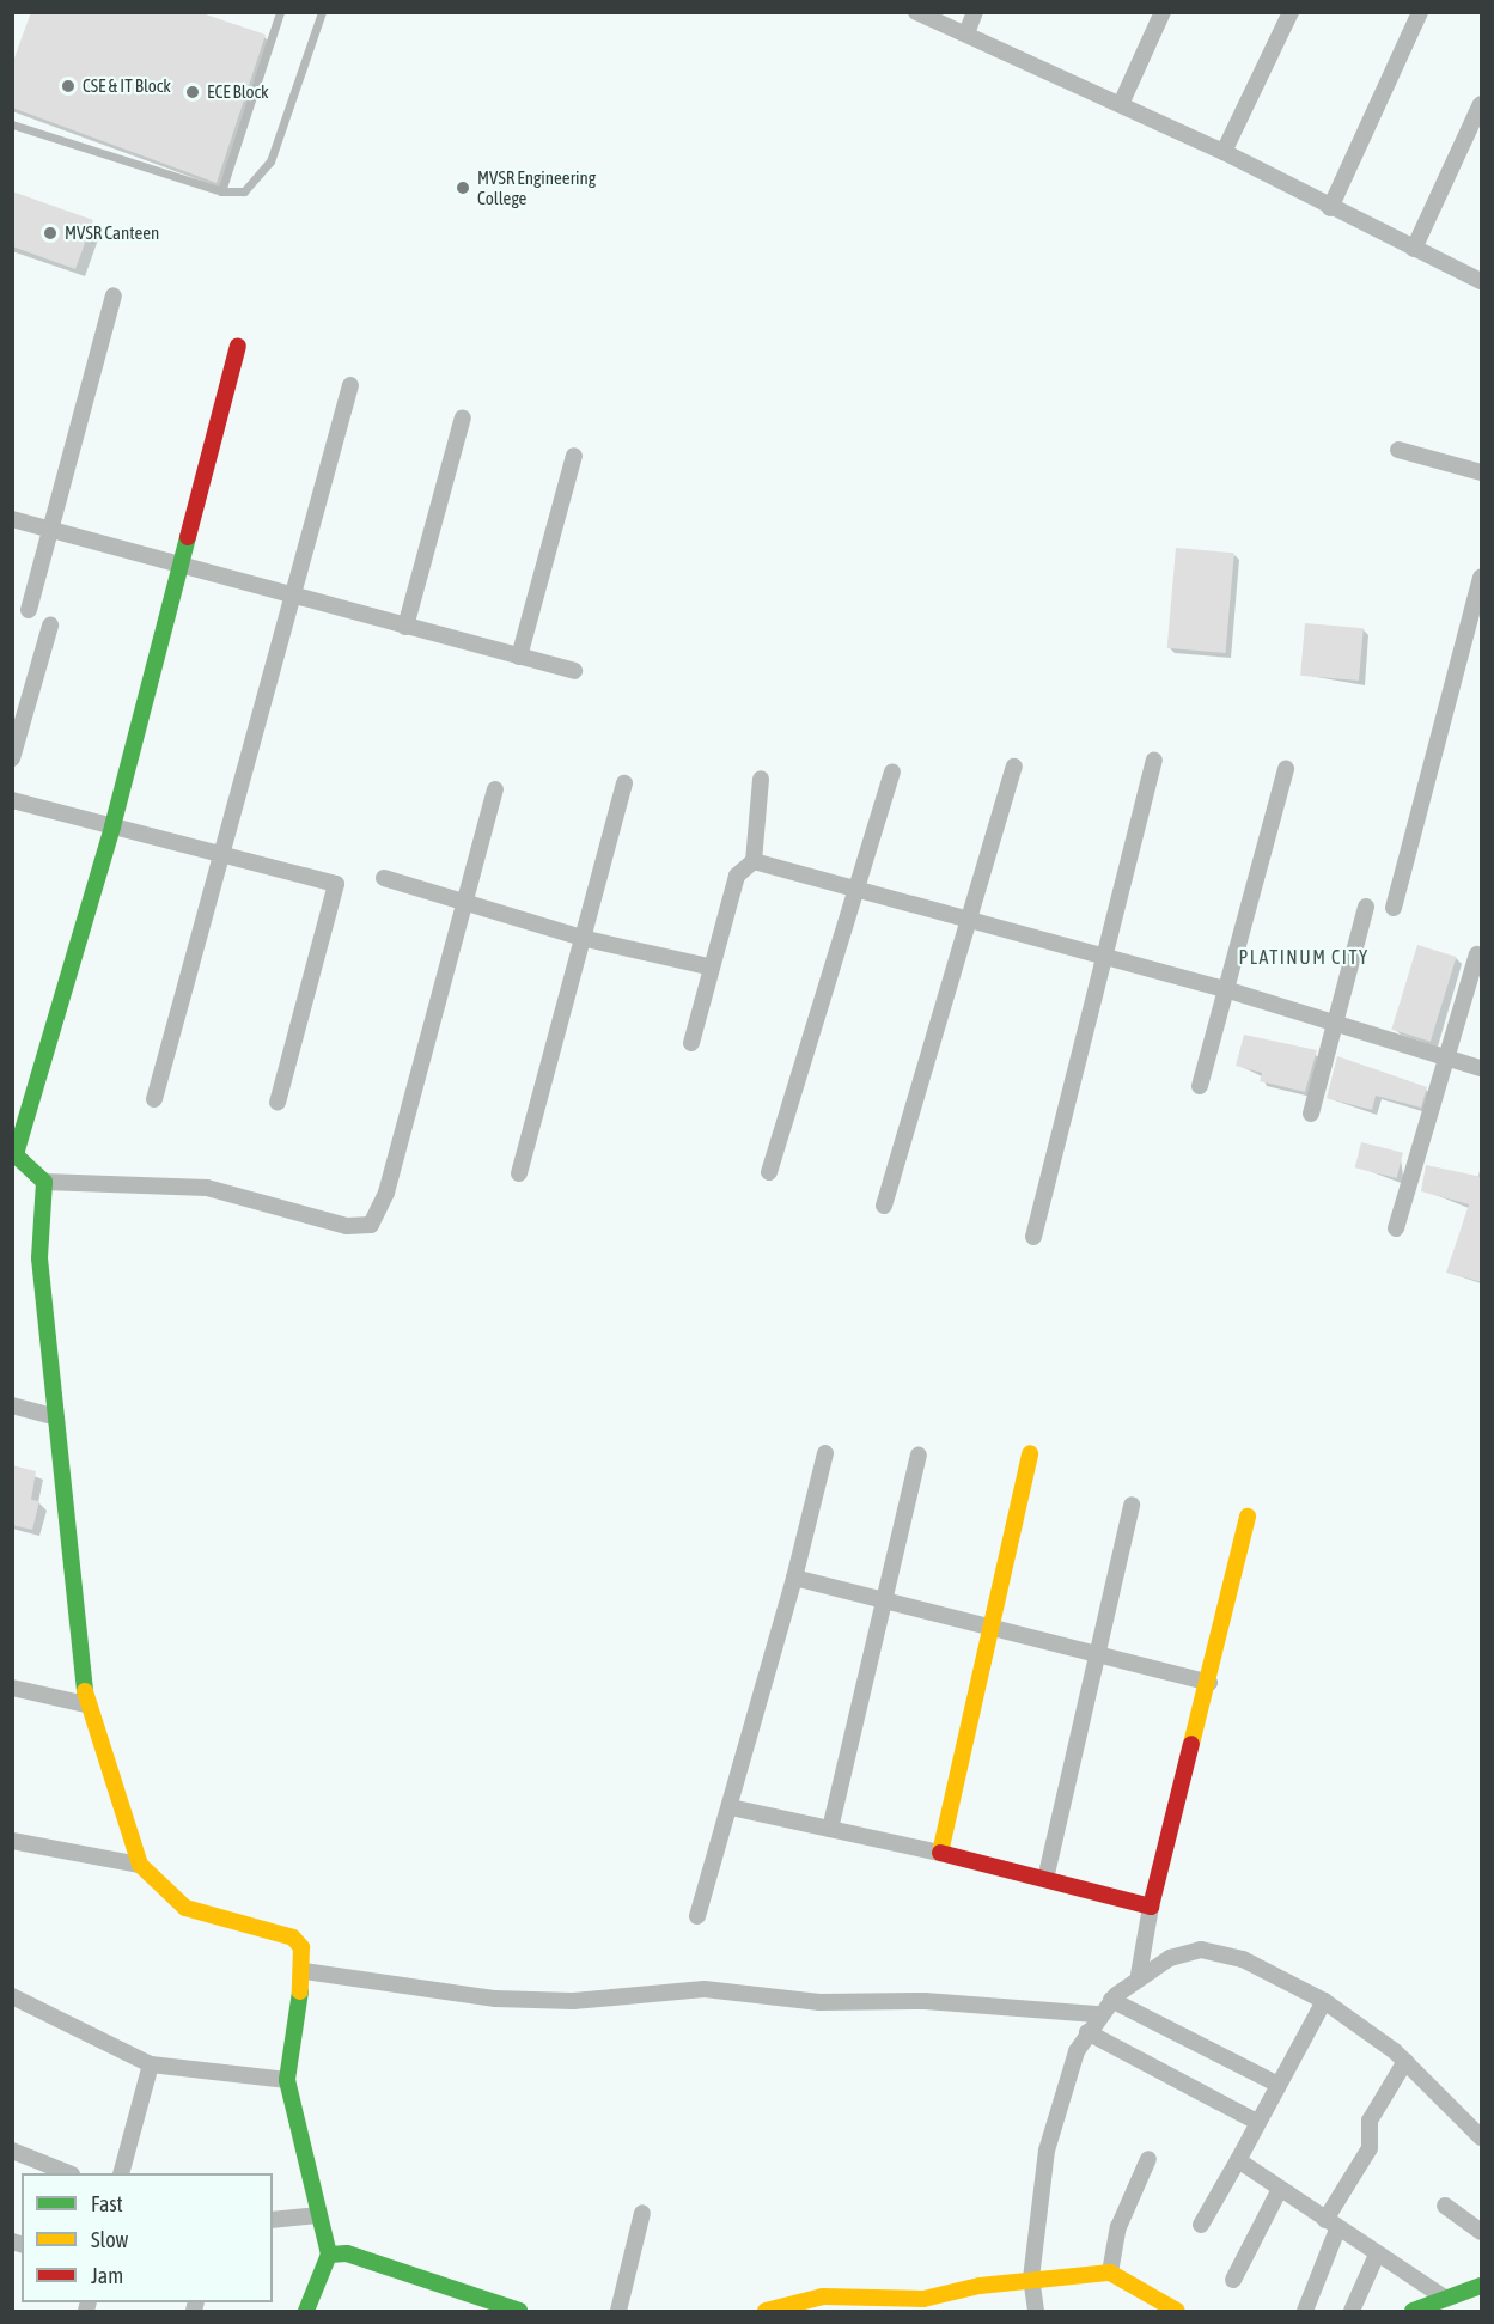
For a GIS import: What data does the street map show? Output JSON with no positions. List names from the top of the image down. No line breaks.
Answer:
{"districts":["PLATINUM CITY"],"places":["CSE & IT Block","ECE Block","MVSR Engineering College","MVSR Canteen"],"legend":["Fast","Slow","Jam"]}
